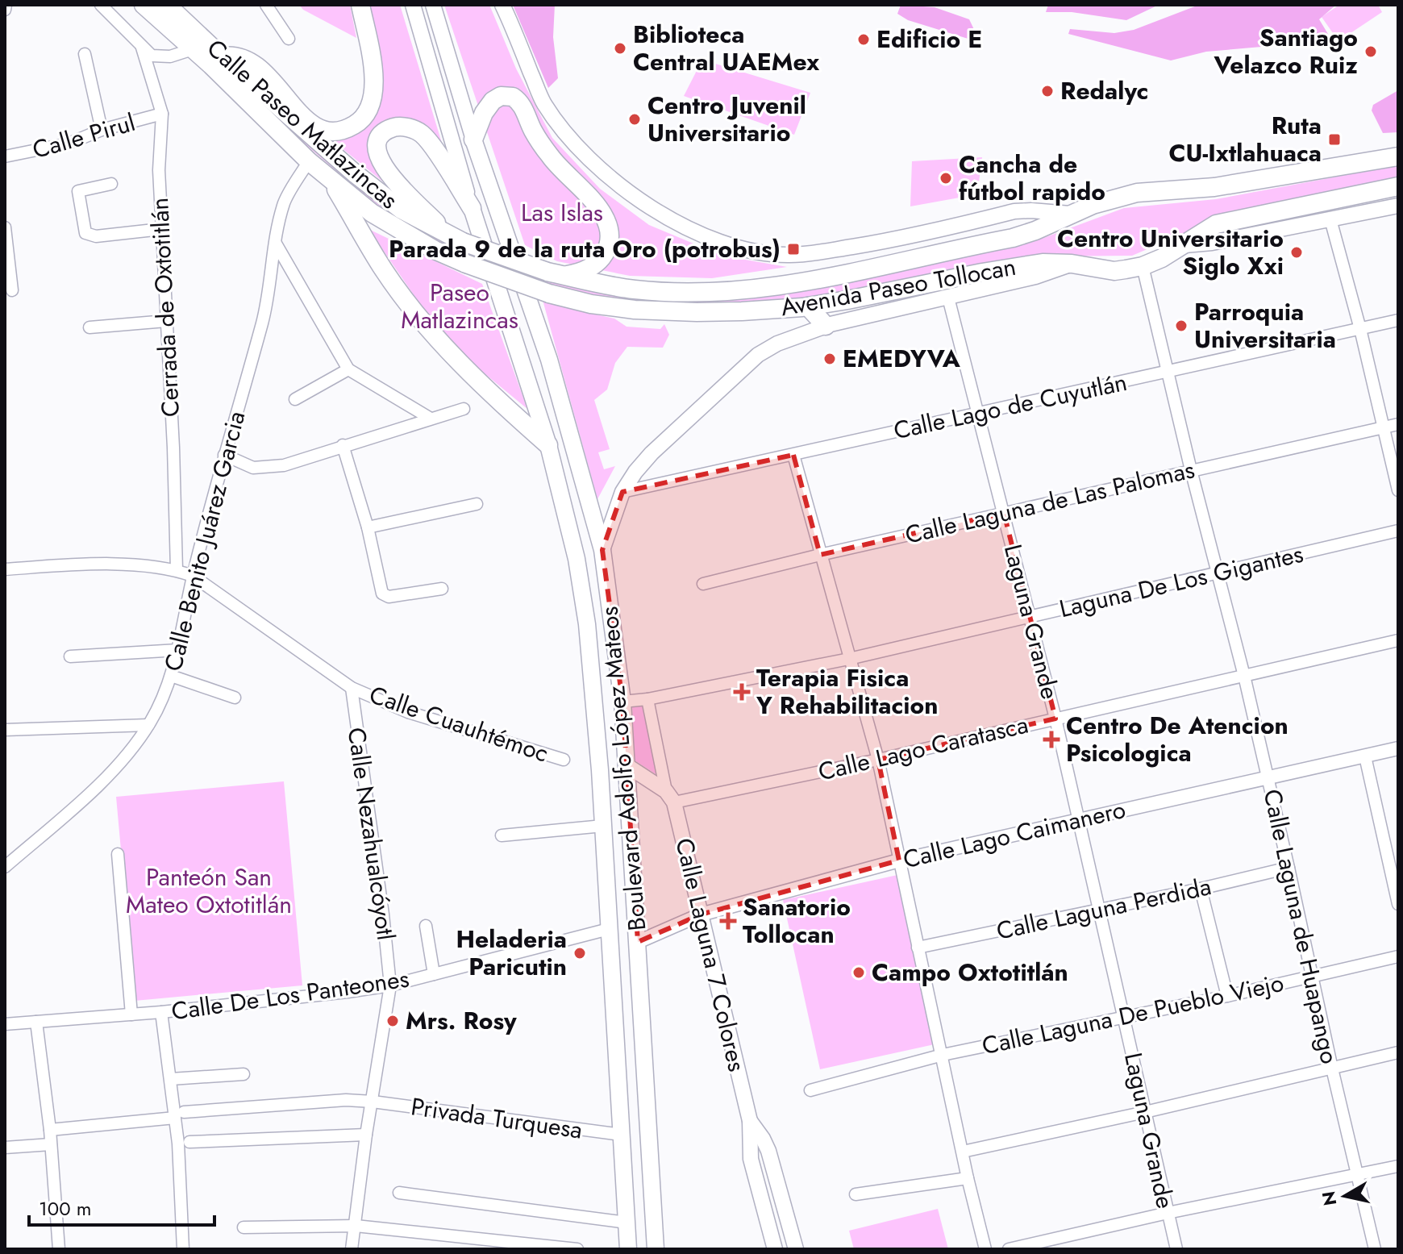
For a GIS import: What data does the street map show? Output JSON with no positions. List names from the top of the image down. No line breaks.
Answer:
{"streets":{"highway":["Calle Paseo Matlazincas","Avenida Paseo Tollocan"],"main road":["Boulevard Adolfo López Mateos","Calle Laguna 7 Colores"],"street":["Calle Pirul","Cerrada de Oxtotitlán","Calle Lago de Cuyutlán","Calle Laguna de Las Palomas","Calle Benito Juárez Garcia","Laguna De Los Gigantes","Laguna Grande","Calle Cuauhtémoc","Calle Lago Caratasca","Calle Nezahualcóyotl","Calle Lago Caimanero","Calle Laguna Perdida","Calle Laguna de Huapango","Calle De Los Panteones","Calle Laguna De Pueblo Viejo","Privada Turquesa"]},"crossings":[["Calle Paseo Matlazincas","Avenida Paseo Tollocan"],["Calle Paseo Matlazincas","Calle Benito Juárez Garcia"],["Calle Pirul","Cerrada de Oxtotitlán"],["Avenida Paseo Tollocan","Calle Laguna de Huapango"],["Cerrada de Oxtotitlán","Calle Cuauhtémoc"],["Calle Lago de Cuyutlán","Laguna Grande"],["Calle Lago de Cuyutlán","Calle Laguna de Huapango"],["Calle Laguna de Las Palomas","Laguna Grande"],["Calle Laguna de Las Palomas","Calle Laguna de Huapango"],["Calle Benito Juárez Garcia","Calle Cuauhtémoc"],["Laguna De Los Gigantes","Laguna Grande"],["Laguna De Los Gigantes","Boulevard Adolfo López Mateos"],["Laguna De Los Gigantes","Calle Laguna de Huapango"],["Laguna De Los Gigantes","Calle Laguna 7 Colores"],["Laguna Grande","Calle Lago Caratasca"],["Laguna Grande","Calle Lago Caimanero"],["Laguna Grande","Calle Laguna Perdida"],["Laguna Grande","Calle Laguna De Pueblo Viejo"],["Calle Cuauhtémoc","Calle Nezahualcóyotl"],["Calle Lago Caratasca","Calle Laguna de Huapango"],["Calle Lago Caratasca","Calle Laguna 7 Colores"],["Boulevard Adolfo López Mateos","Calle Lago Caimanero"],["Boulevard Adolfo López Mateos","Calle De Los Panteones"],["Boulevard Adolfo López Mateos","Privada Turquesa"],["Calle Nezahualcóyotl","Calle De Los Panteones"],["Calle Nezahualcóyotl","Privada Turquesa"],["Calle Lago Caimanero","Calle Laguna de Huapango"],["Calle Lago Caimanero","Calle Laguna 7 Colores"],["Calle Laguna Perdida","Calle Laguna de Huapango"],["Calle Laguna de Huapango","Calle Laguna De Pueblo Viejo"]],"parks":["Las Islas","Paseo Matlazincas","Panteón San Mateo Oxtotitlán"],"places":{"other":["Edificio E","Biblioteca Central UAEMex","Santiago Velazco Ruiz","Redalyc","Centro Juvenil Universitario","Cancha de fútbol rapido","Centro Universitario Siglo Xxi","Parroquia Universitaria","EMEDYVA","Heladeria Paricutin","Campo Oxtotitlán","Mrs. Rosy"],"transit":["Ruta CU-Ixtlahuaca","Parada 9 de la ruta Oro (potrobus)"],"health":["Terapia Fisica Y Rehabilitacion","Centro De Atencion Psicologica","Sanatorio Tollocan"]},"scale_bar":"100 m","north":"left"}
